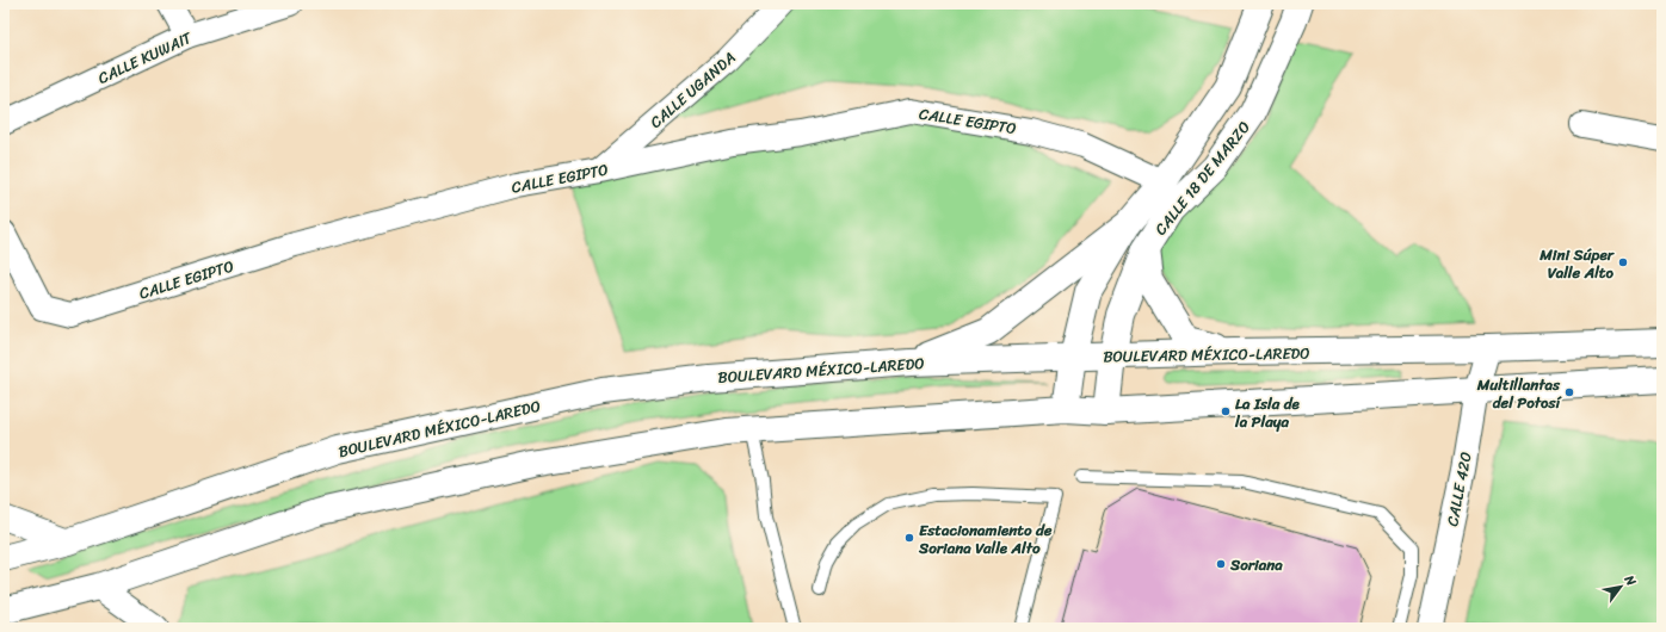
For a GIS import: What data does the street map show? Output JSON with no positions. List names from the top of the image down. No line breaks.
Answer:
{"streets":{"main road":["CALLE 18 DE MARZO","BOULEVARD MÉXICO-LAREDO"],"street":["CALLE KUWAIT","CALLE UGANDA","CALLE EGIPTO","CALLE 420"]},"crossings":[["CALLE UGANDA","CALLE EGIPTO"],["CALLE EGIPTO","CALLE 18 DE MARZO"],["CALLE 18 DE MARZO","BOULEVARD MÉXICO-LAREDO"],["BOULEVARD MÉXICO-LAREDO","CALLE 420"]],"places":["Mini Súper Valle Alto","Multillantas del Potosí","La Isla de la Playa","Estacionamiento de Soriana Valle Alto","Soriana"],"north":"top right"}
